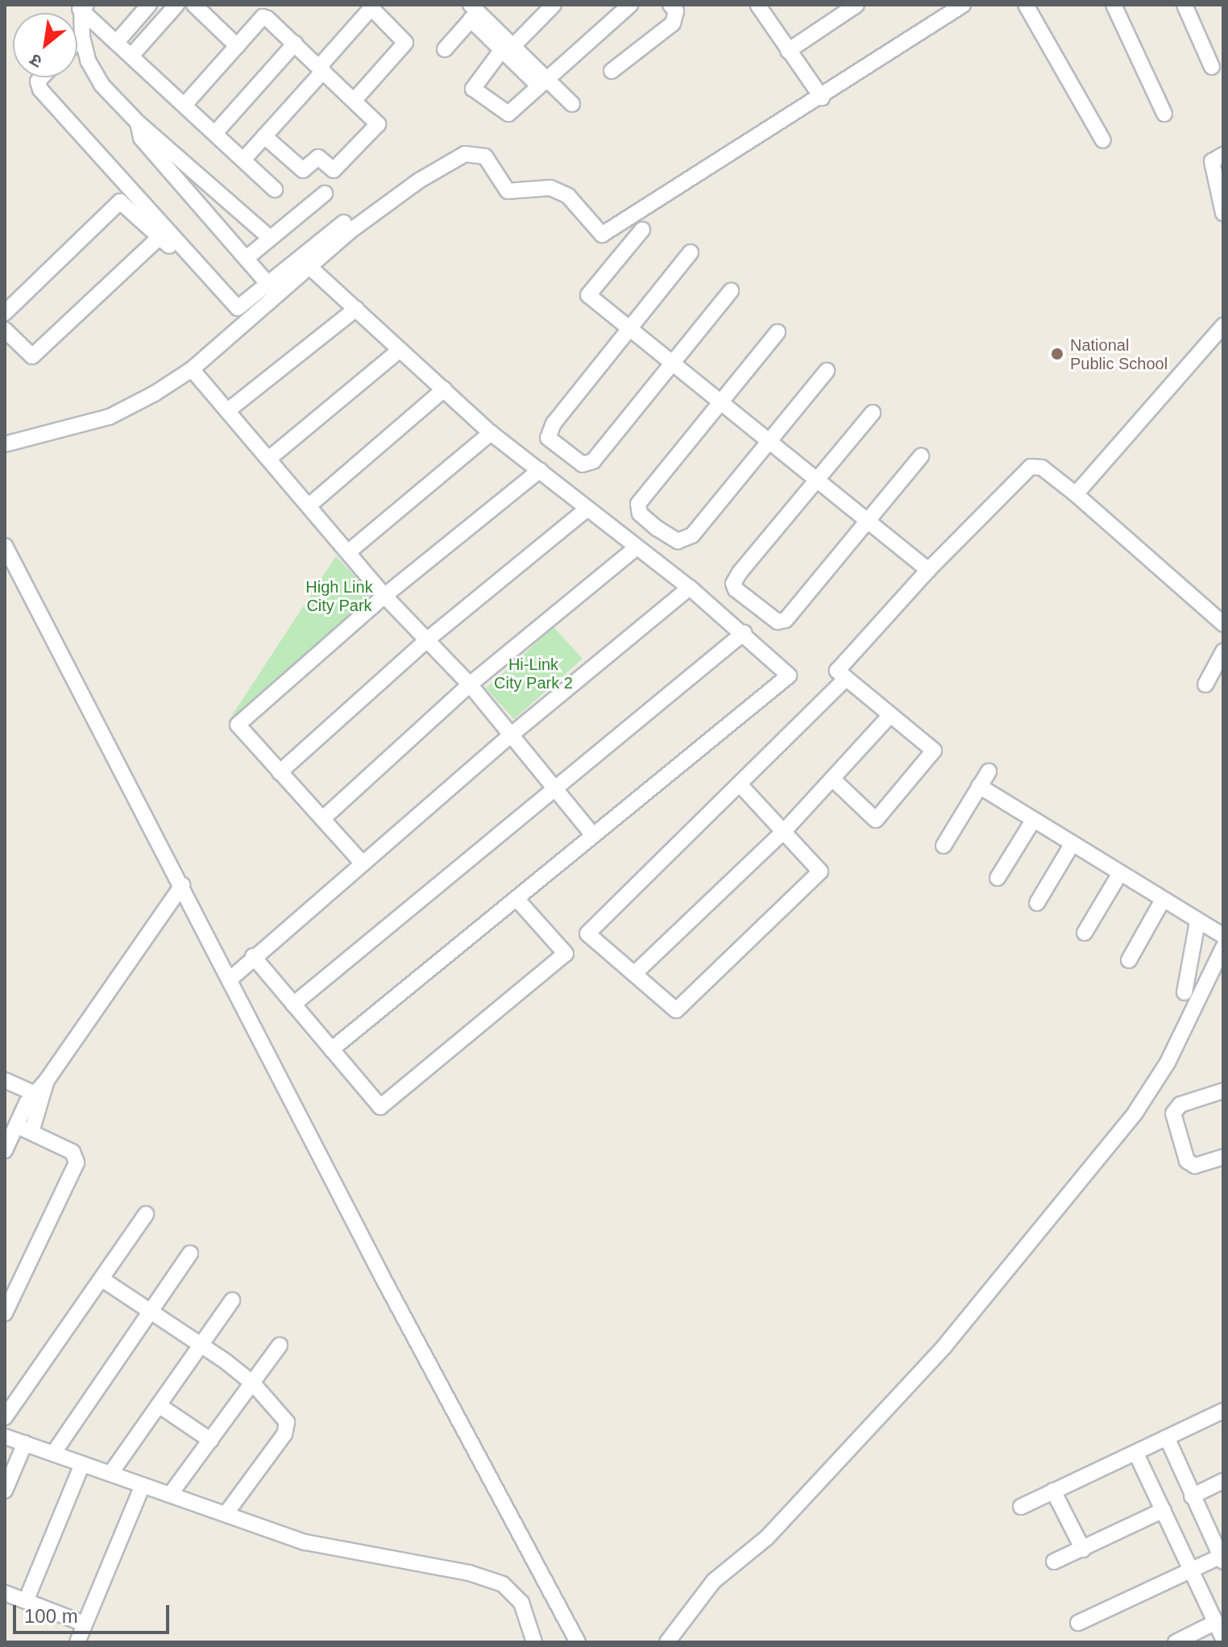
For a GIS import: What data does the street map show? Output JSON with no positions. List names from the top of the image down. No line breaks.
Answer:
{"parks":["High Link City Park","Hi-Link City Park 2"],"places":["National Public School"],"scale_bar":"100 m","north":"bottom left"}
